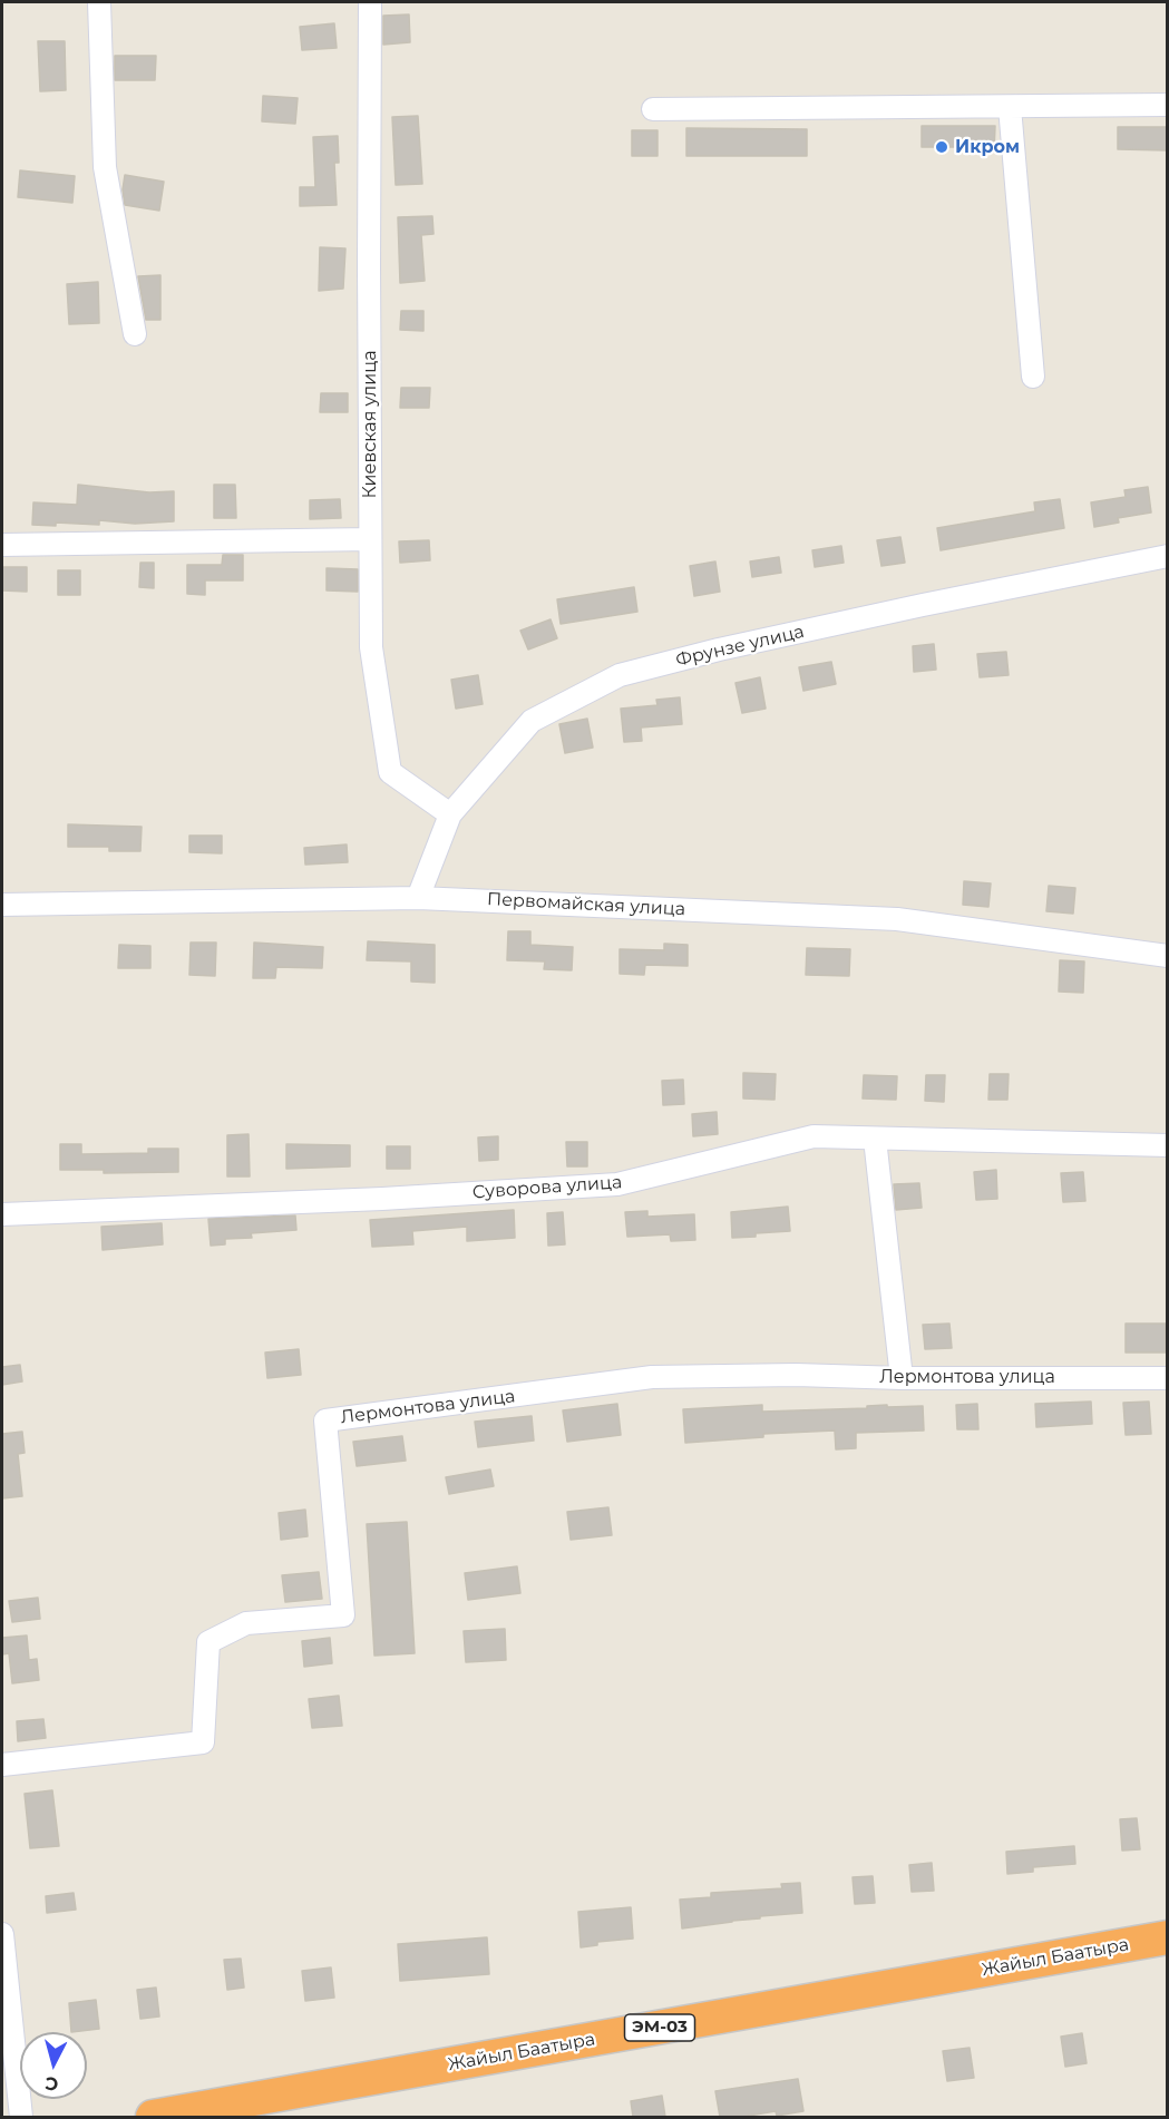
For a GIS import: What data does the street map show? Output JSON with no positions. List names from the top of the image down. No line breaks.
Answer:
{"streets":{"highway":["Жайыл Баатыра","ЭМ-03"],"street":["Киевская улица","Фрунзе улица","Первомайская улица","Суворова улица","Лермонтова улица"]},"crossings":[["Киевская улица","Фрунзе улица"],["Фрунзе улица","Первомайская улица"]],"places":["Икром"],"north":"bottom"}
